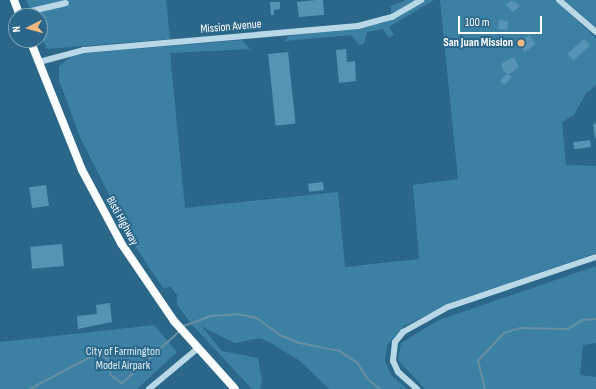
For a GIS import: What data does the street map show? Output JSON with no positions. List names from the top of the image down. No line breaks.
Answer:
{"streets":{"main road":["Bisti Highway"],"street":["Mission Avenue"]},"crossings":[["Mission Avenue","Bisti Highway"]],"parks":["City of Farmington Model Airpark"],"places":["San Juan Mission"],"scale_bar":"100 m","north":"left"}
